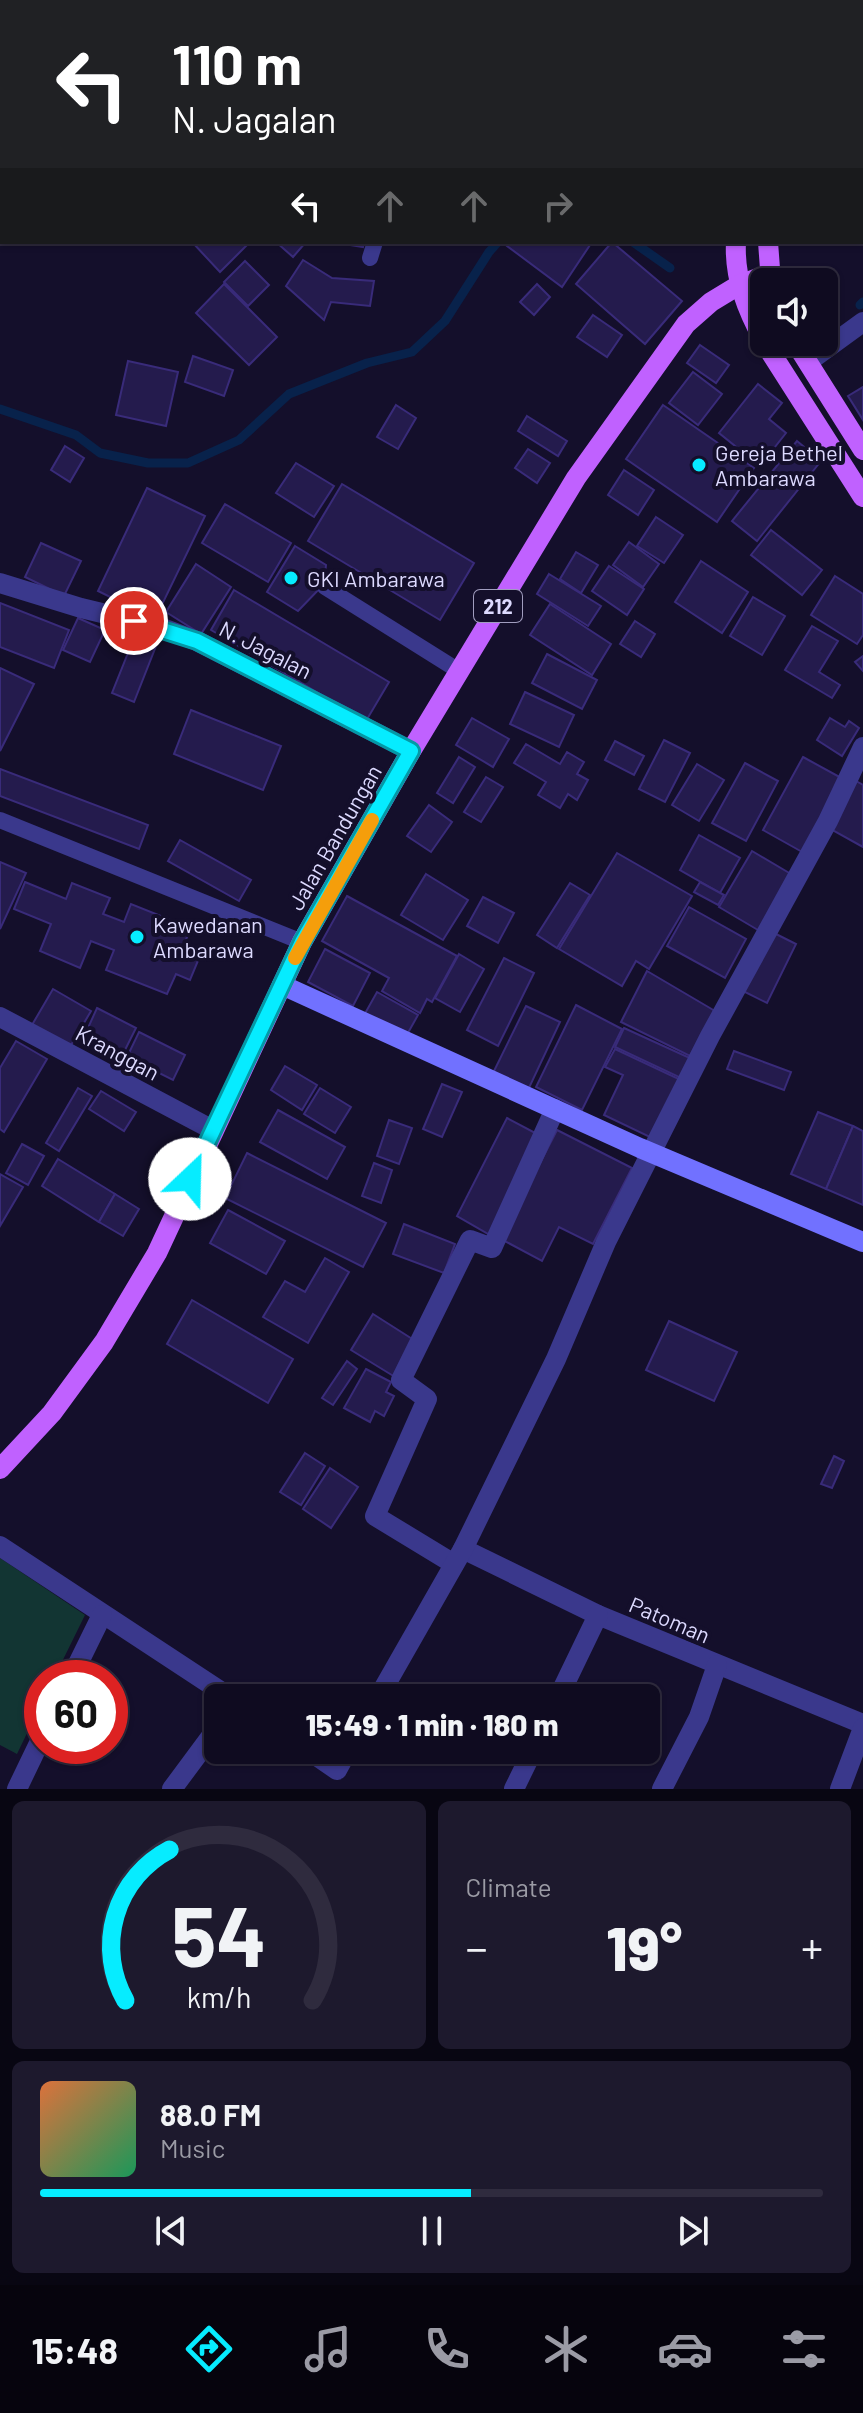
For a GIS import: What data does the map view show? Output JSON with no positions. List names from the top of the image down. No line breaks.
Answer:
{"streets":{"main road":["212","Jalan Bandungan"],"street":["N. Jagalan","Kranggan","Patoman"]},"crossings":[["N. Jagalan","Jalan Bandungan"],["Jalan Bandungan","Kranggan"]],"places":["Gereja Bethel Ambarawa","GKI Ambarawa","Kawedanan Ambarawa"],"page":{"turn":["110 m","N. Jagalan"],"limit":"60","trip":"15:49 · 1 min · 180 m","tile":"Climate","heat":["−","19°","+"],"song":["88.0 FM","Music"],"tabs":"15:48","gauge":["54","km/h"]}}
